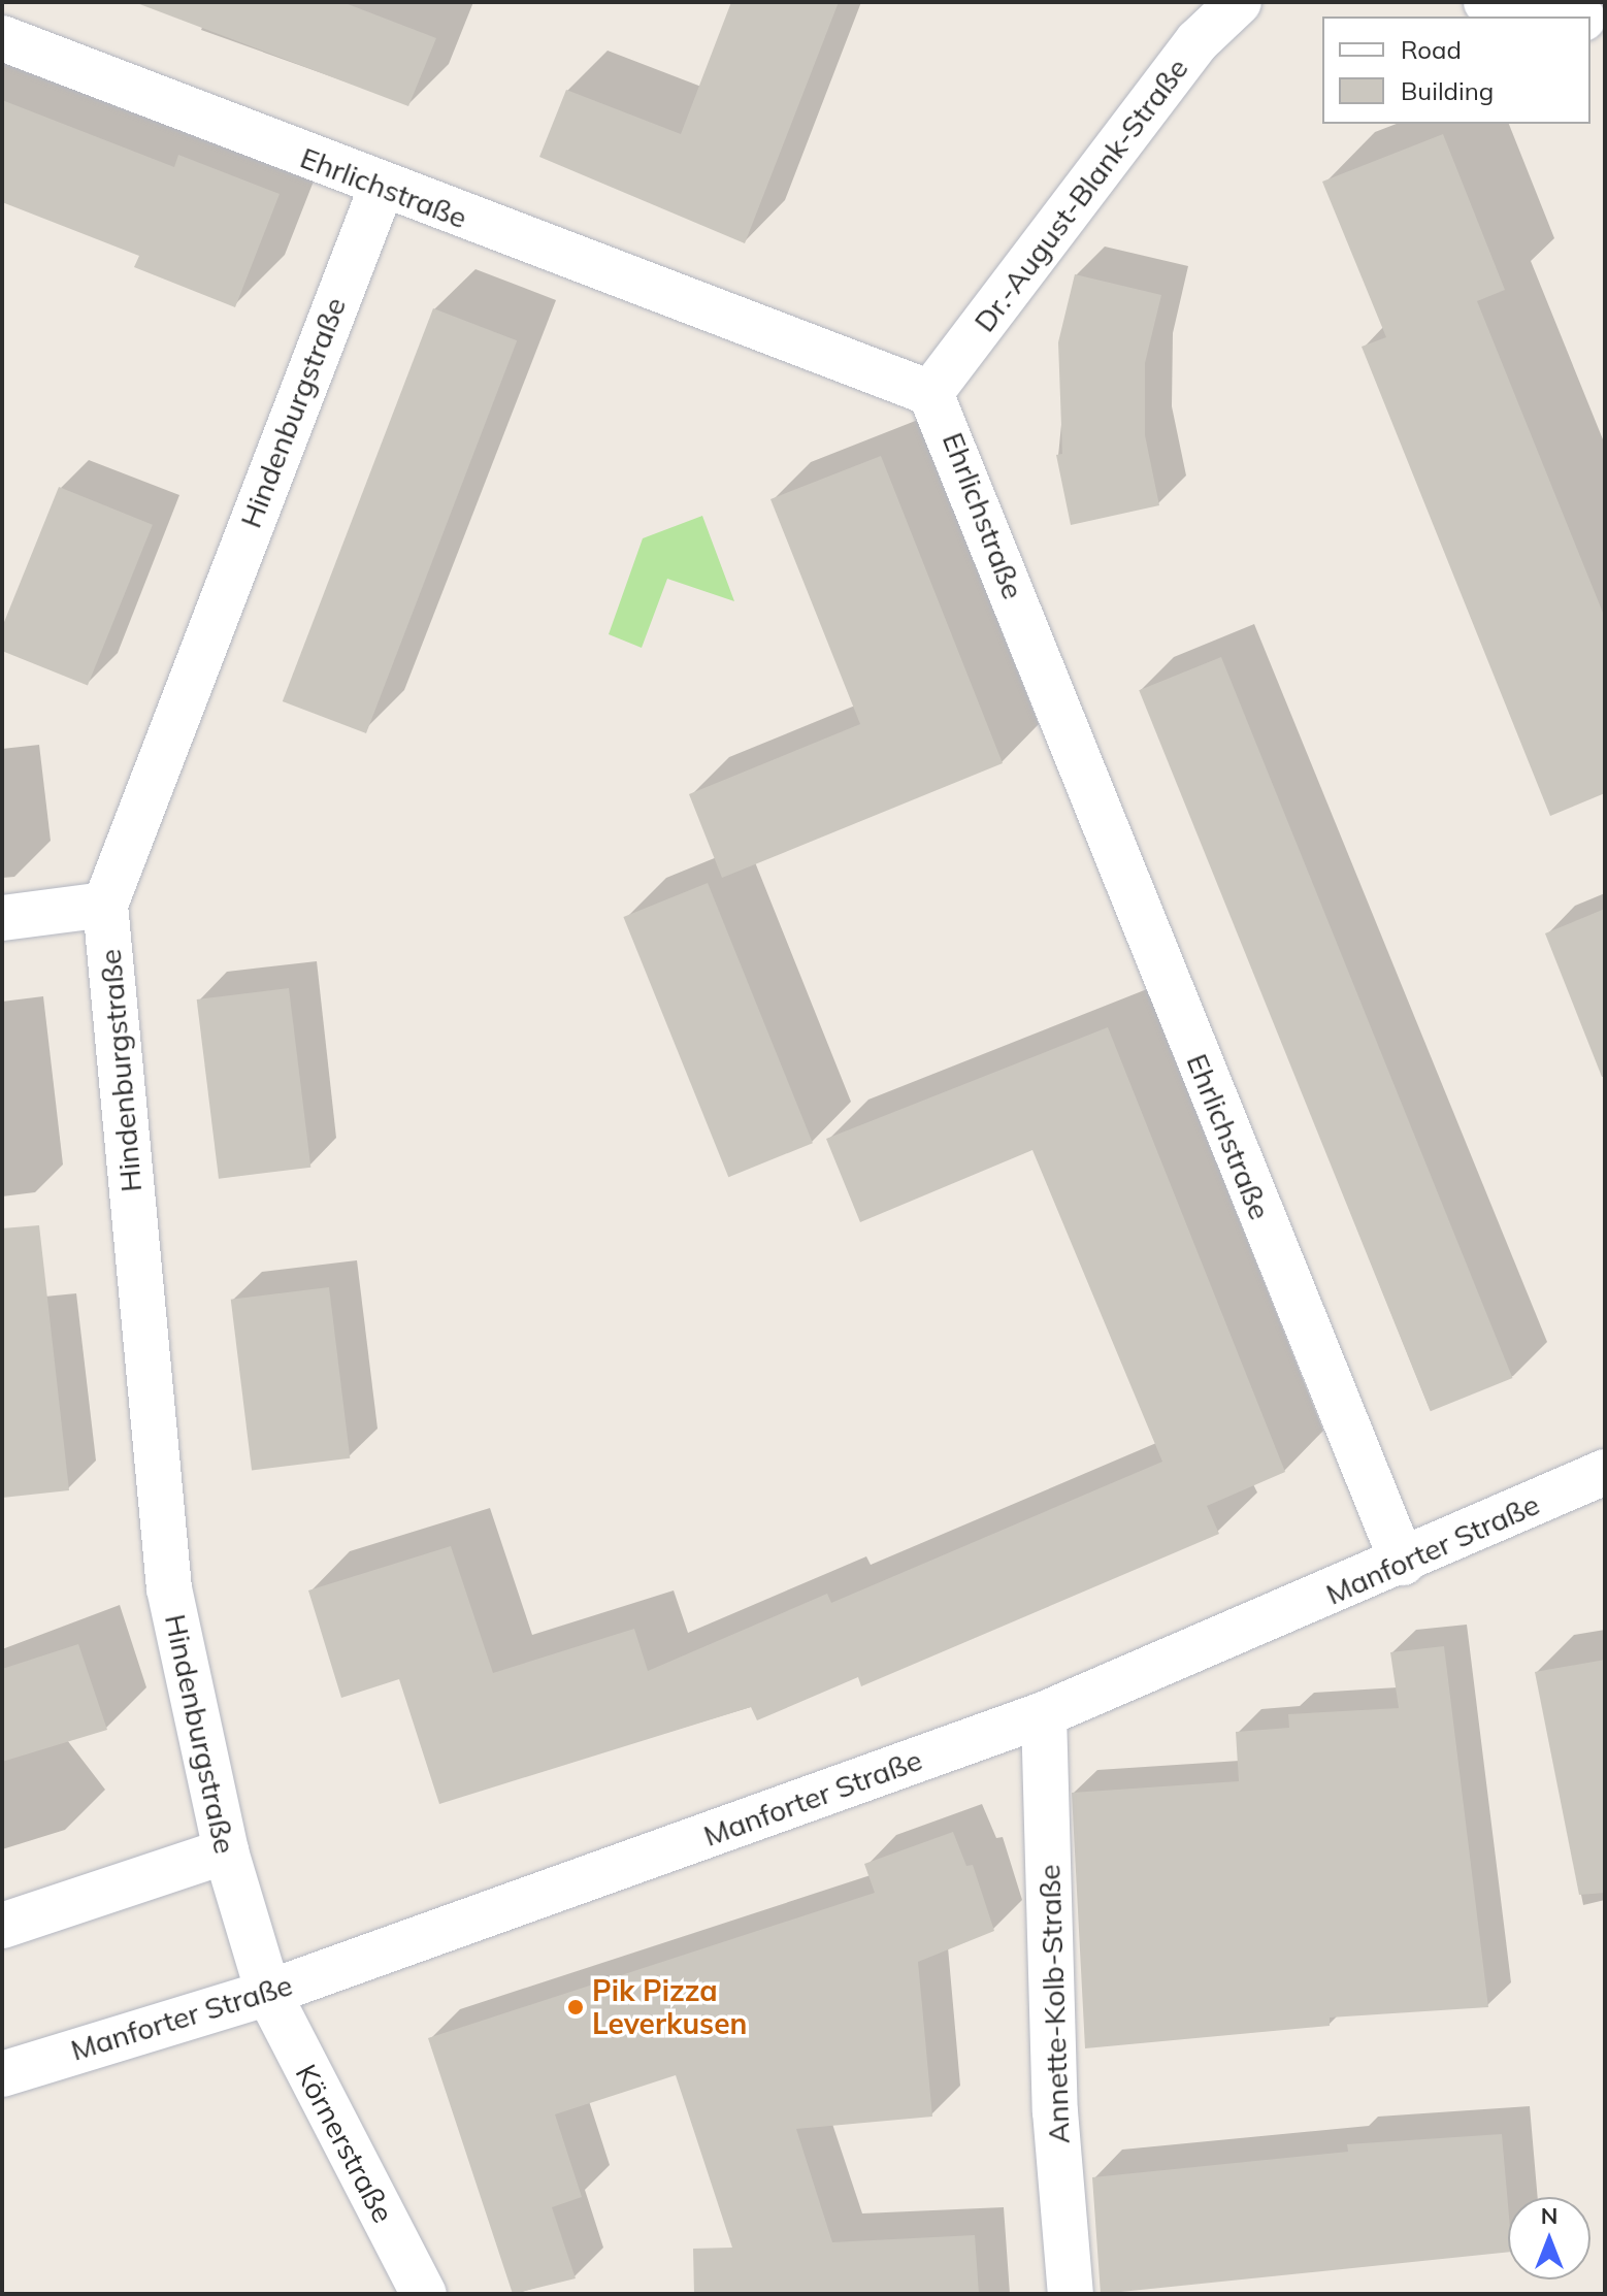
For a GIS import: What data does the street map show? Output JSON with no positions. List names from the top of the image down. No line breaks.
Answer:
{"streets":{"street":["Ehrlichstraße","Dr.-August-Blank-Straße","Hindenburgstraße","Manforter Straße","Annette-Kolb-Straße","Körnerstraße"]},"crossings":[["Ehrlichstraße","Dr.-August-Blank-Straße"],["Ehrlichstraße","Hindenburgstraße"],["Ehrlichstraße","Manforter Straße"],["Hindenburgstraße","Manforter Straße"],["Hindenburgstraße","Körnerstraße"],["Manforter Straße","Annette-Kolb-Straße"],["Manforter Straße","Körnerstraße"]],"places":["Pik Pizza Leverkusen"],"legend":["Road","Building"],"north":"top"}
